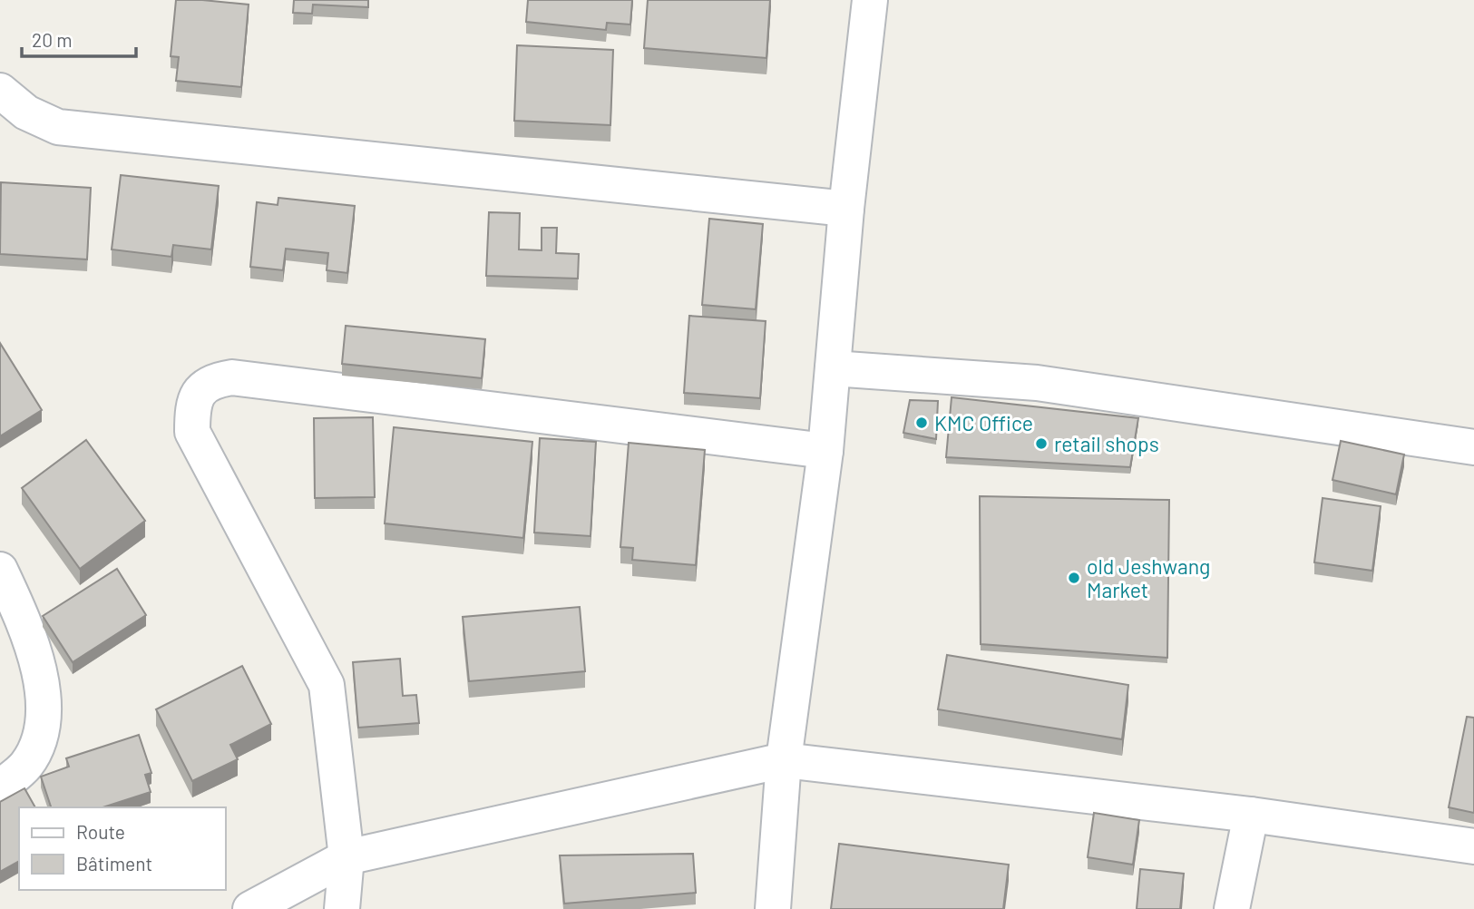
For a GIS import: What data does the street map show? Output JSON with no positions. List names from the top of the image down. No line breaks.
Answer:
{"places":["KMC Office","retail shops","old Jeshwang Market"],"legend":["Route","Bâtiment"],"scale_bar":"20 m"}
